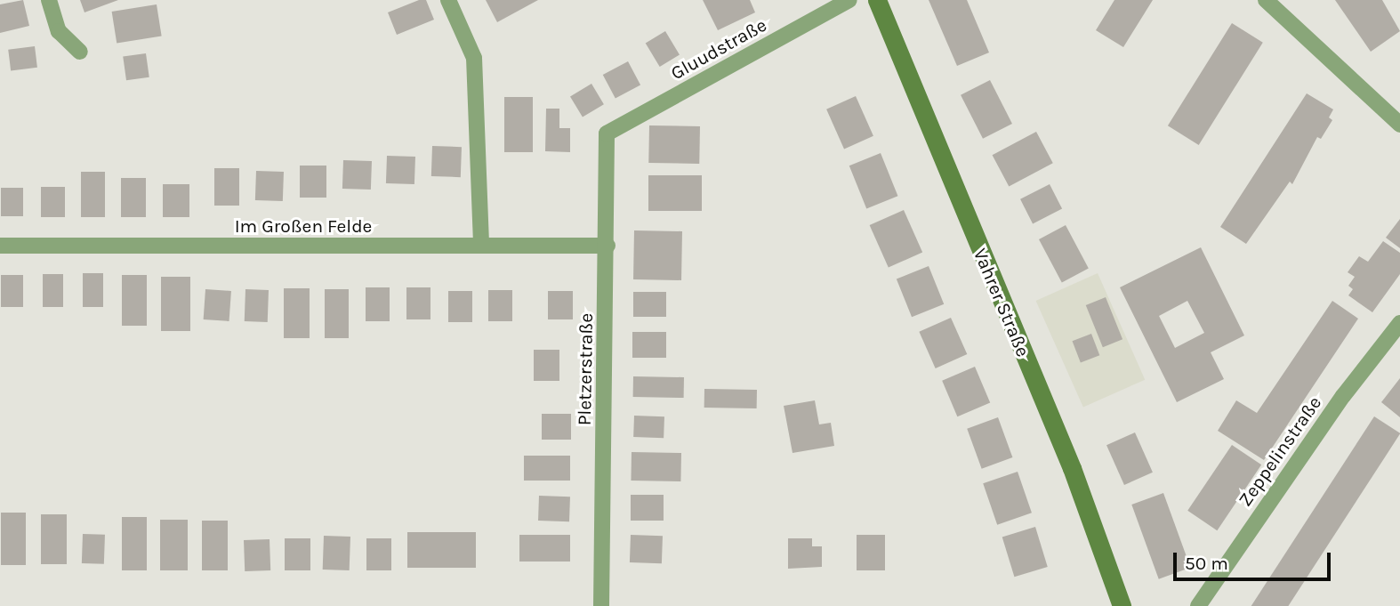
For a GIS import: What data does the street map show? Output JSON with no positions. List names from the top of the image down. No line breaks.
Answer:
{"streets":{"main road":["Vahrer Straße"],"street":["Gluudstraße","Im Großen Felde","Pletzerstraße","Zeppelinstraße"]},"crossings":[["Gluudstraße","Pletzerstraße"],["Im Großen Felde","Pletzerstraße"]],"scale_bar":"50 m"}
